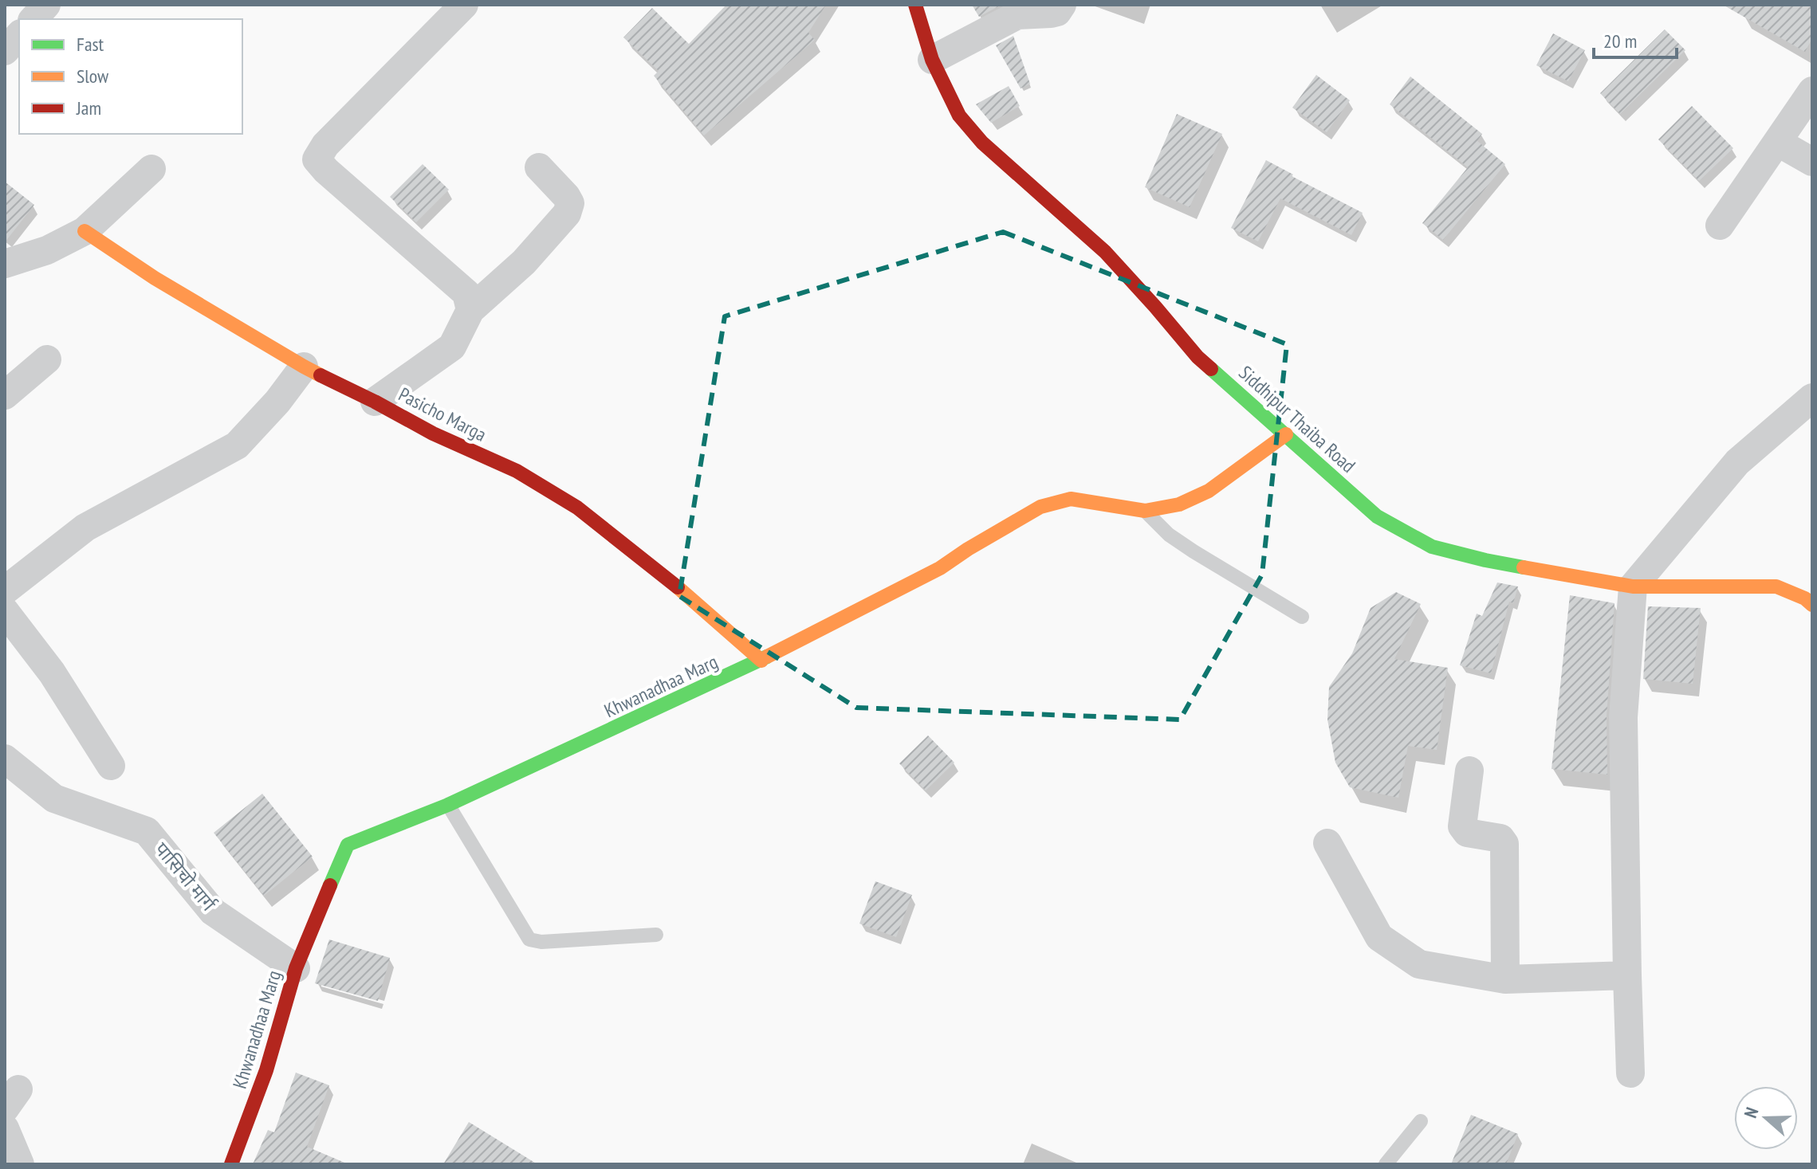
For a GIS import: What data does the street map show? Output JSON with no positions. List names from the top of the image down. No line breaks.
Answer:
{"streets":{"street":["Pasicho Marga","Siddhipur Thaiba Road","Khwanadhaa Marg","पासिचो मार्ग"]},"crossings":[["Pasicho Marga","Khwanadhaa Marg"],["Siddhipur Thaiba Road","Khwanadhaa Marg"],["Khwanadhaa Marg","पासिचो मार्ग"]],"legend":["Fast","Slow","Jam"],"scale_bar":"20 m","north":"left"}
